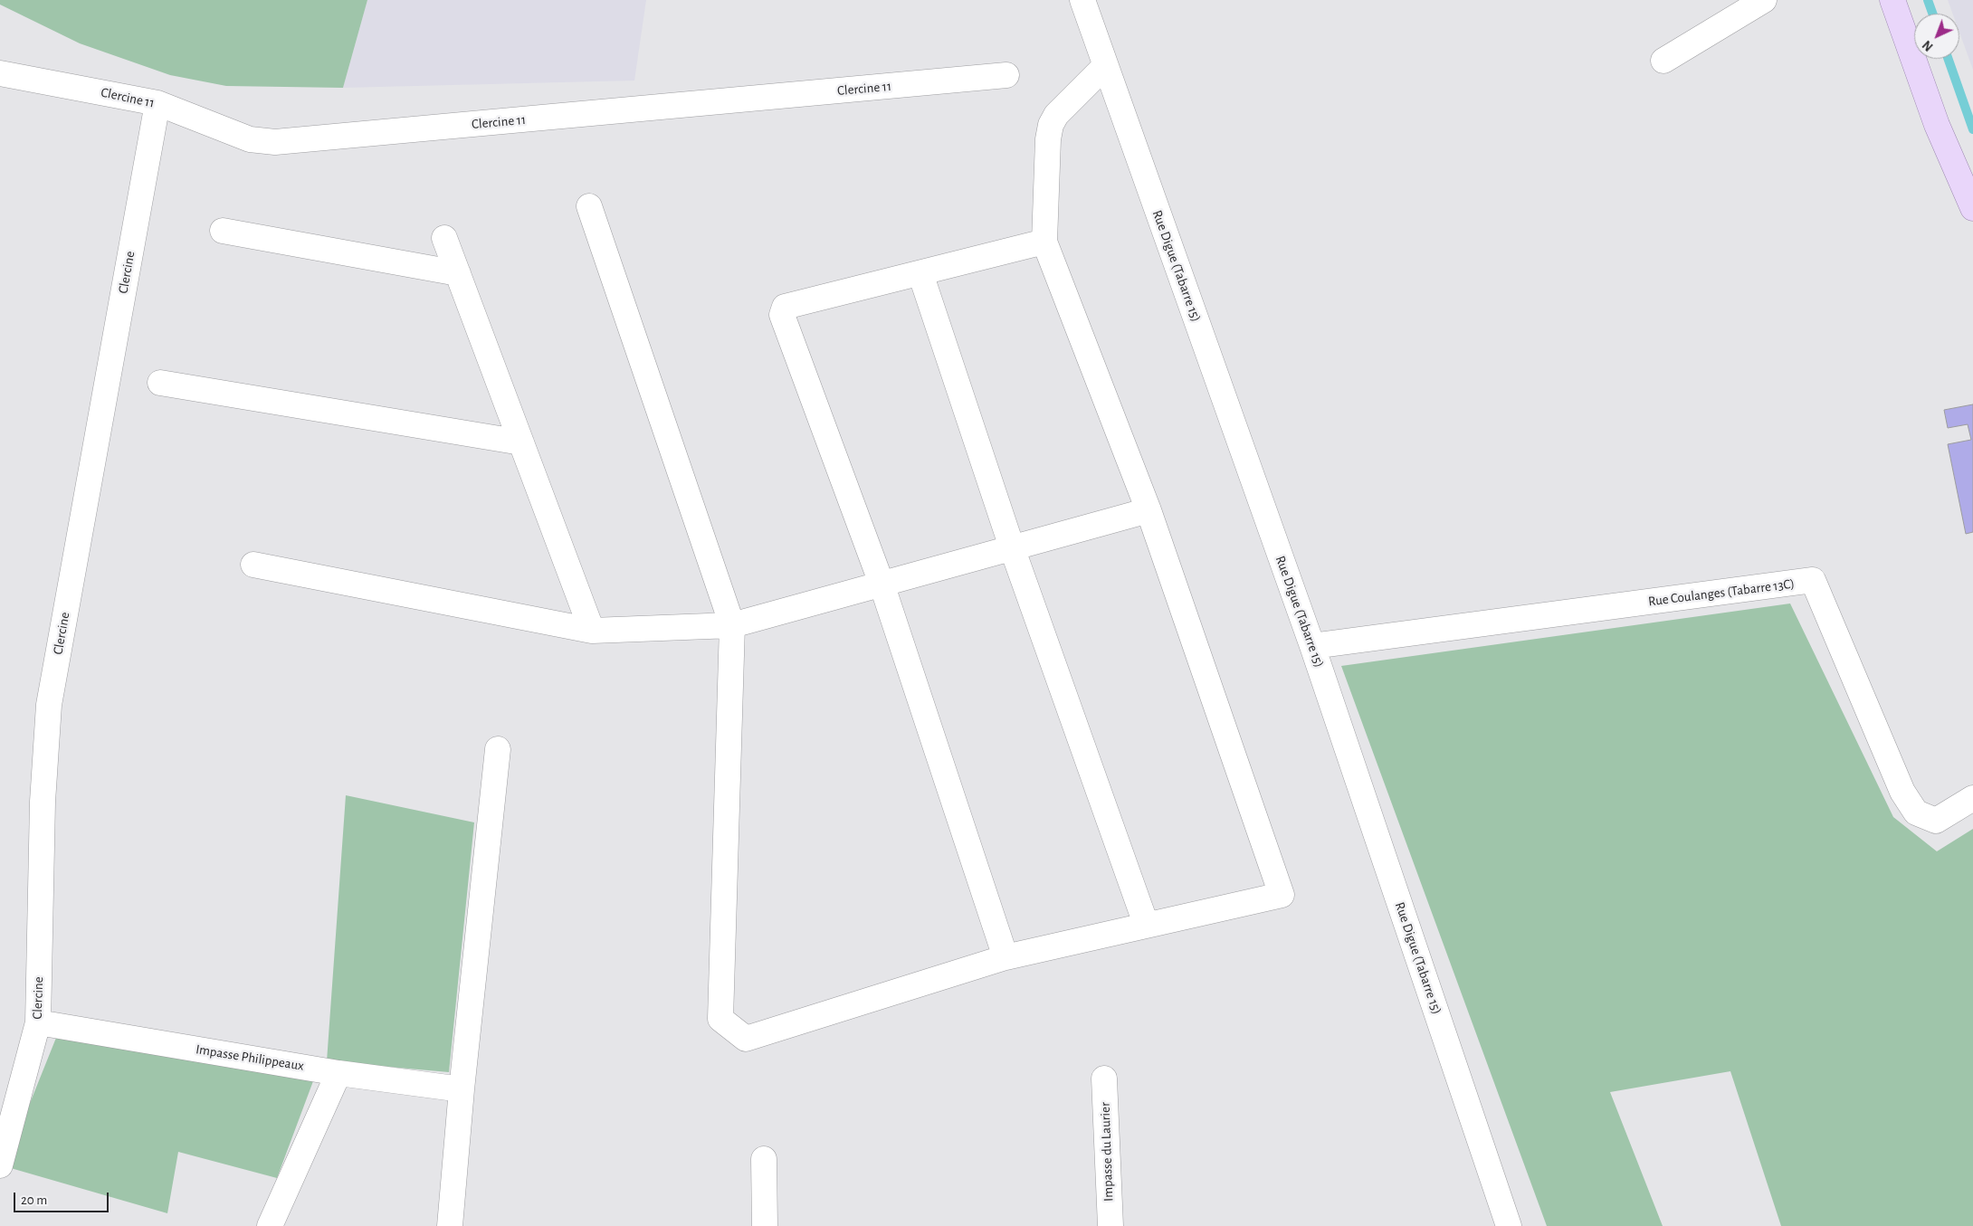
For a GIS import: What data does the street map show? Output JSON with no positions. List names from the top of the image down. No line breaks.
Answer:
{"streets":{"street":["Clercine 11","Rue Digue (Tabarre 15)","Clercine","Rue Coulanges (Tabarre 13C)","Impasse Philippeaux","Impasse du Laurier"]},"crossings":[["Clercine 11","Clercine"],["Rue Digue (Tabarre 15)","Rue Coulanges (Tabarre 13C)"],["Clercine","Impasse Philippeaux"]],"scale_bar":"20 m","north":"bottom left"}
